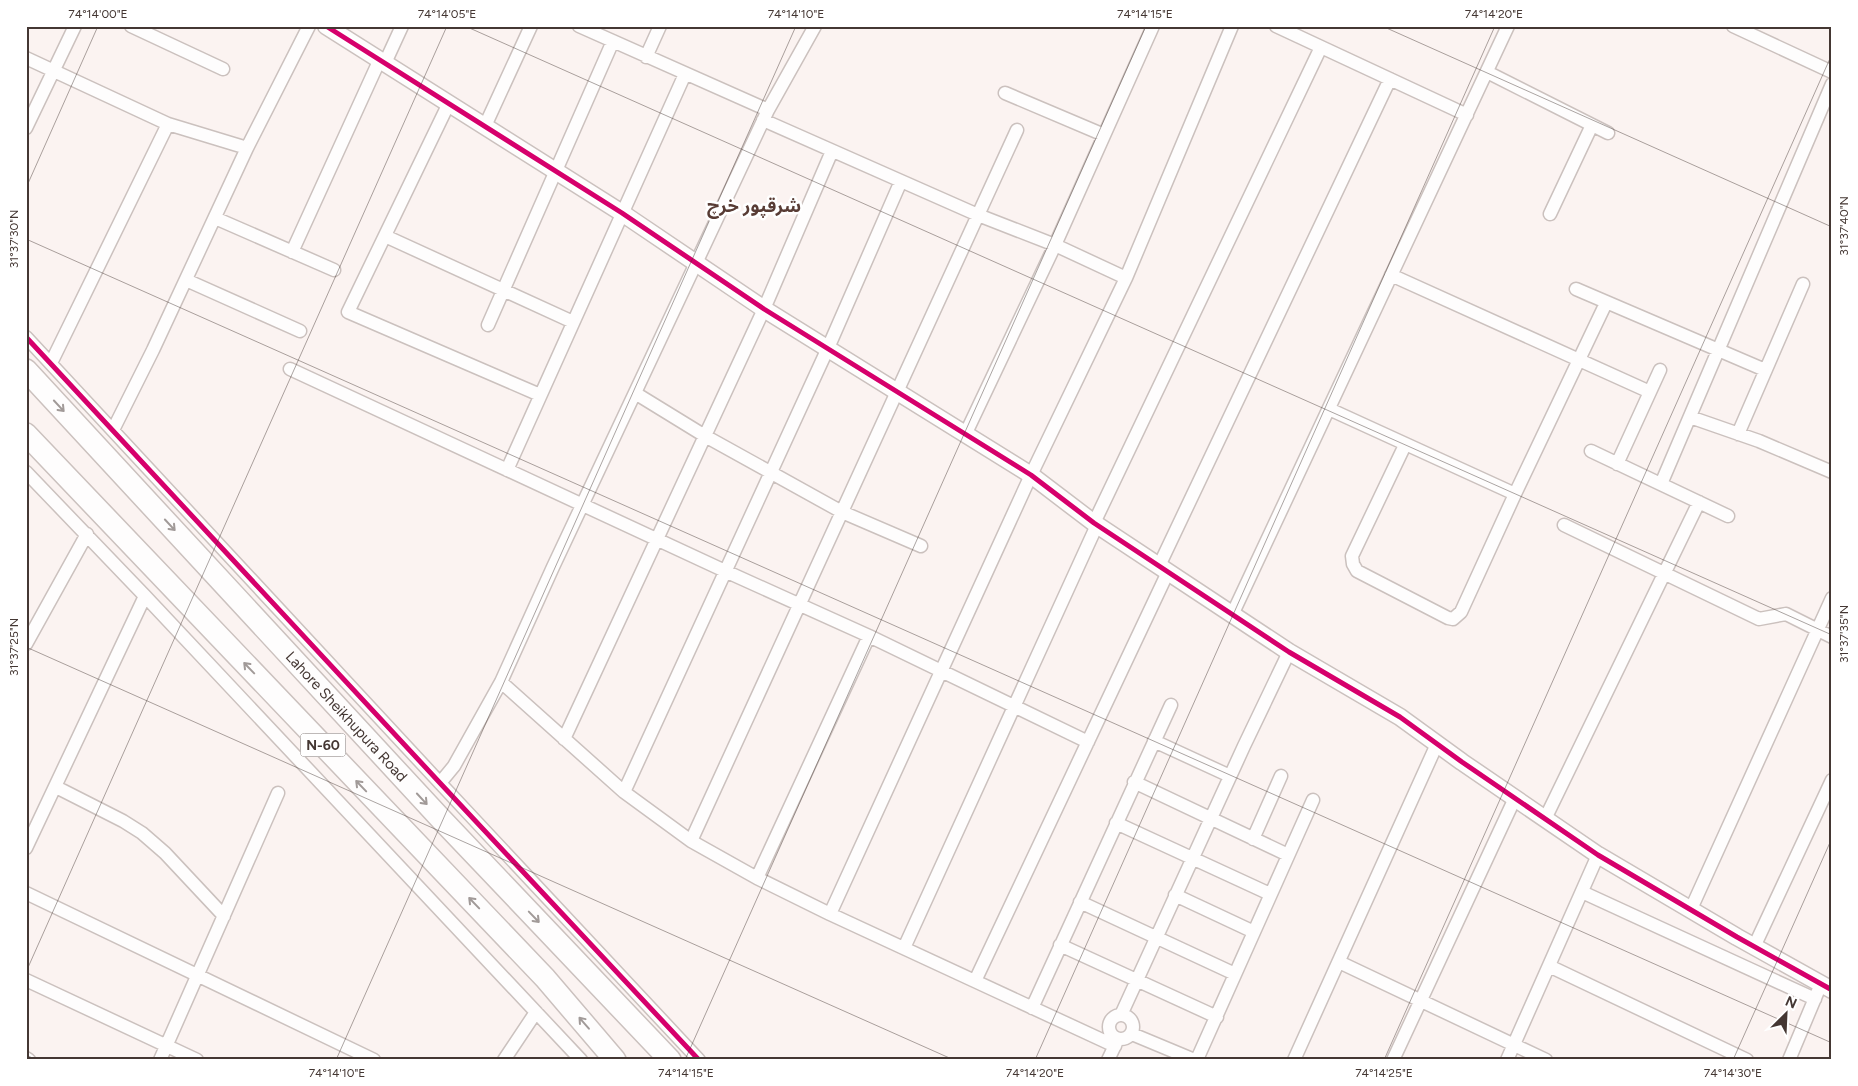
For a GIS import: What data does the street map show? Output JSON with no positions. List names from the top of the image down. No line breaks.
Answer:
{"streets":{"highway":["Lahore Sheikhupura Road","N-60"]},"districts":["شرقپور خرچ"],"north":"top right","coordinates":["74°14'00\"E","74°14'05\"E","74°14'10\"E","74°14'15\"E","74°14'20\"E","31°37'40\"N","31°37'30\"N","31°37'35\"N","31°37'25\"N","74°14'25\"E","74°14'30\"E"]}
